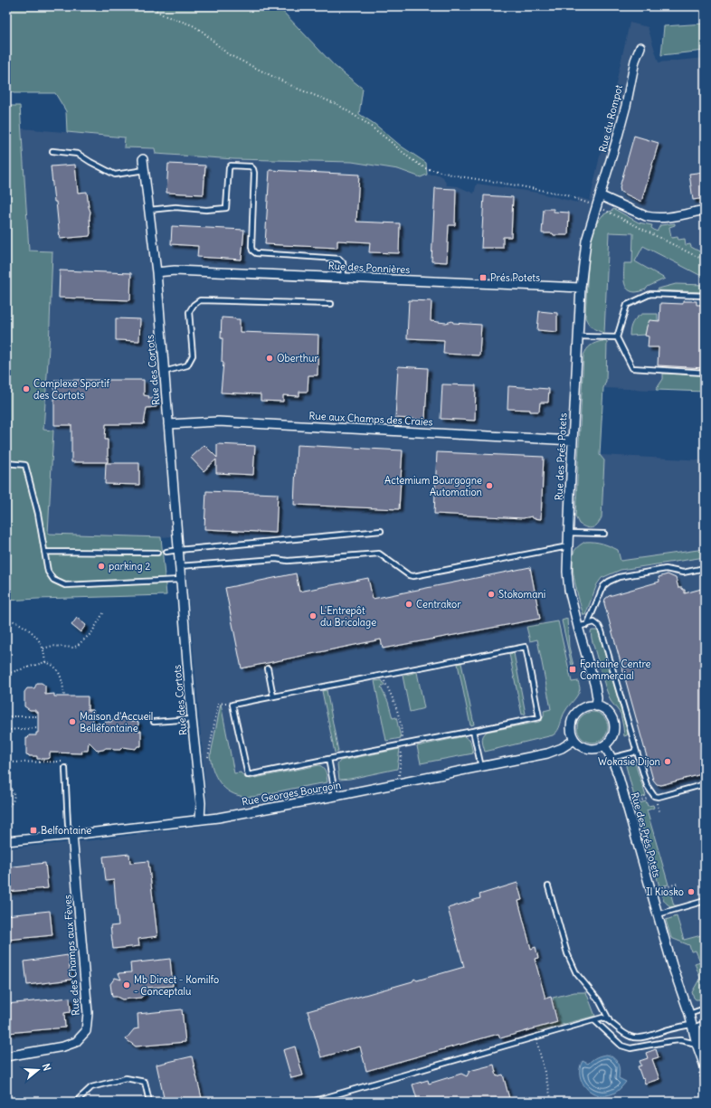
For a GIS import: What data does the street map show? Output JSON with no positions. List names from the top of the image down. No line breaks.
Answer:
{"streets":{"street":["Rue du Rompot","Rue des Ponnières","Rue des Cortots","Rue aux Champs des Craies","Rue des Prés Potets","Rue Georges Bourgoin","Rue des Champs aux Fèves"]},"crossings":[["Rue du Rompot","Rue des Prés Potets"],["Rue des Ponnières","Rue des Cortots"],["Rue des Ponnières","Rue des Prés Potets"],["Rue des Cortots","Rue aux Champs des Craies"],["Rue des Cortots","Rue Georges Bourgoin"],["Rue aux Champs des Craies","Rue des Prés Potets"],["Rue des Prés Potets","Rue Georges Bourgoin"],["Rue Georges Bourgoin","Rue des Champs aux Fèves"]],"places":{"transit":["Prés Potets","Fontaine Centre Commercial","Belfontaine"],"other":["Oberthur","Complexe Sportif des Cortots","Actemium Bourgogne Automation","parking 2","Stokomani","Centrakor","L'Entrepôt du Bricolage","Maison d'Accueil Bellefontaine","Wokasie Dijon","Il Kiosko","Mb Direct - Komilfo - Conceptalu"]},"north":"right"}
